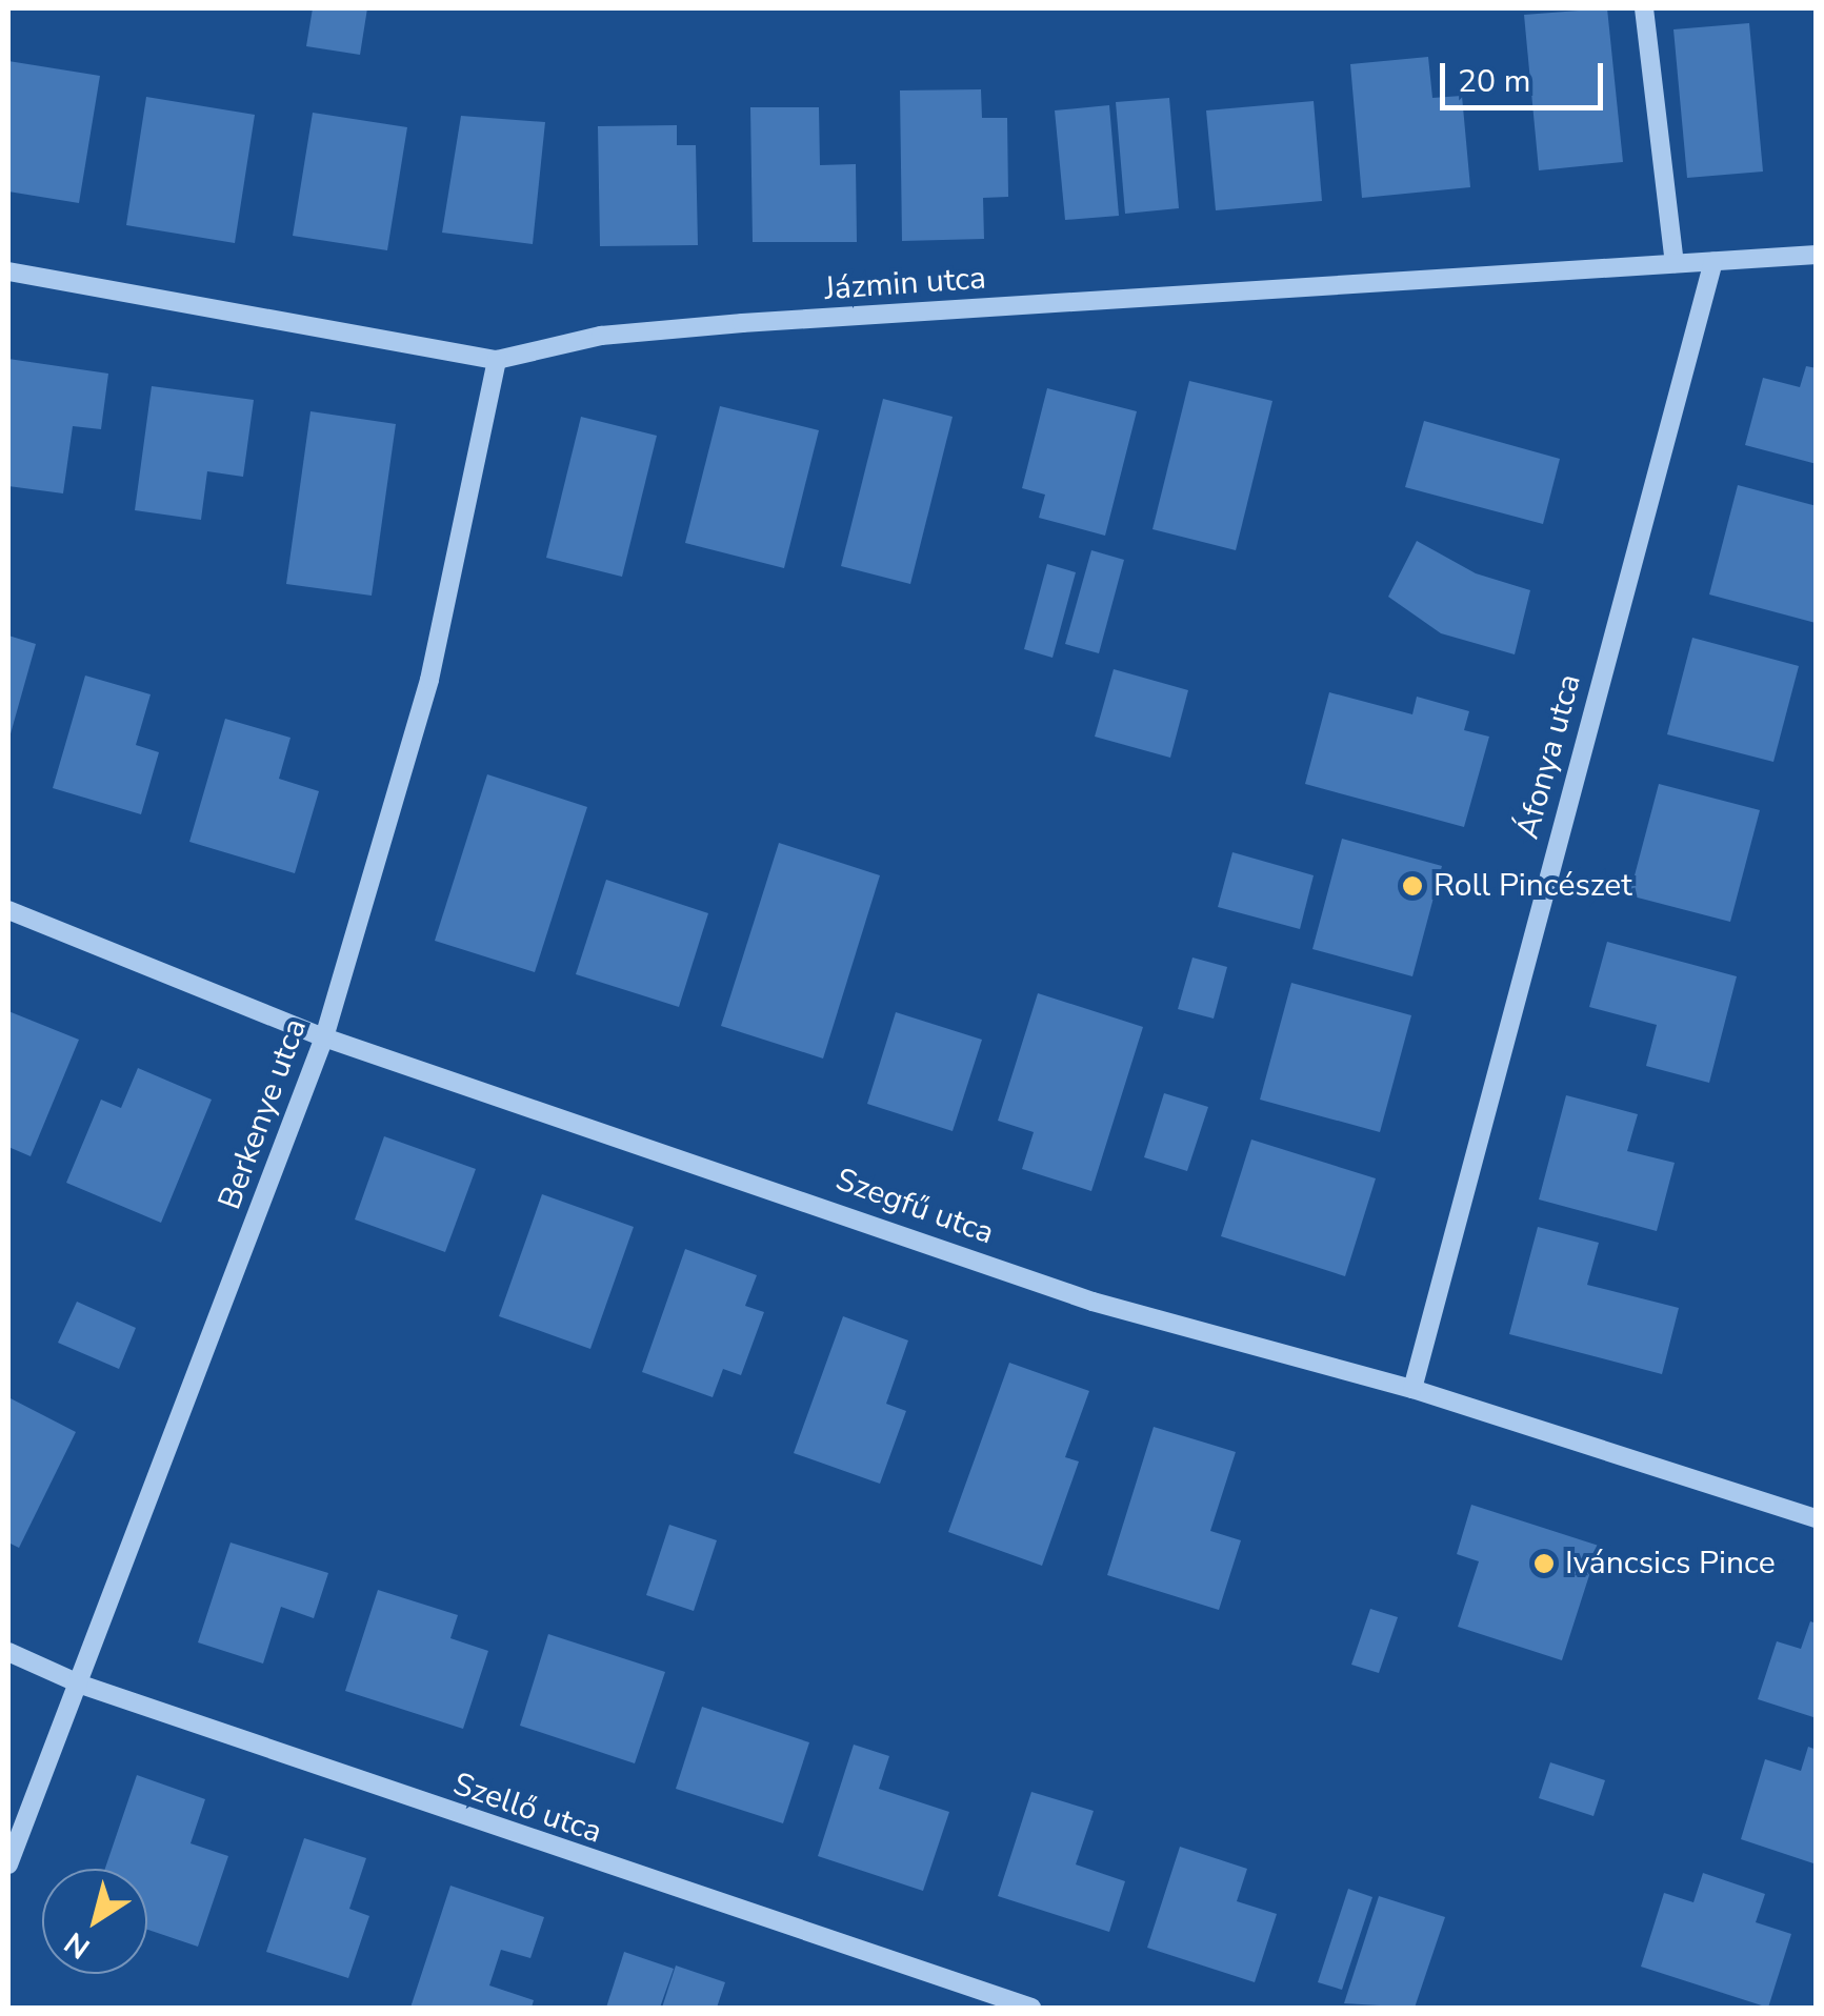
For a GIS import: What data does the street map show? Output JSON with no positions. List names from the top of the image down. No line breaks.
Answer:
{"streets":{"street":["Jázmin utca","Áfonya utca","Berkenye utca","Szegfű utca","Szellő utca"]},"crossings":[["Jázmin utca","Áfonya utca"],["Jázmin utca","Berkenye utca"],["Áfonya utca","Szegfű utca"],["Berkenye utca","Szegfű utca"],["Berkenye utca","Szellő utca"]],"places":["Roll Pincészet","Iváncsics Pince"],"scale_bar":"20 m","north":"bottom left"}
